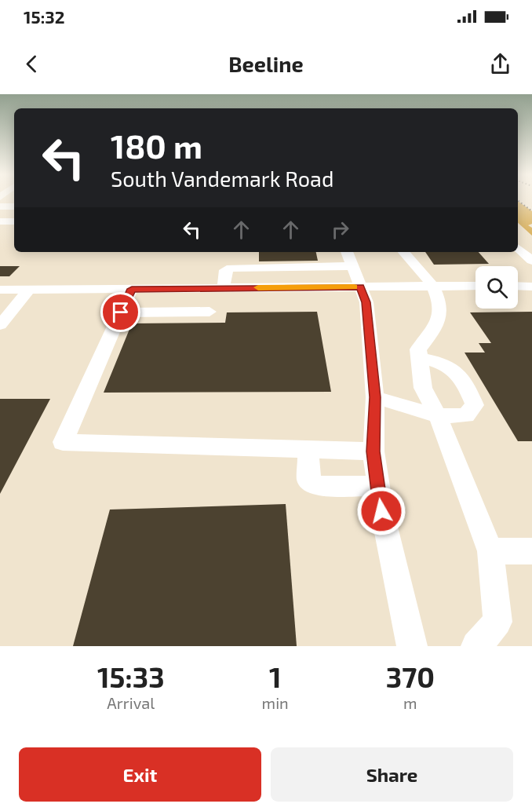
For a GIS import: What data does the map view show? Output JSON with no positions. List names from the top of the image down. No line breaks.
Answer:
{"page":{"status":"15:32","header":"Beeline","turn":["180 m","South Vandemark Road"],"eta":["15:33","Arrival","1","min","370","m"],"buttons":["Exit","Share"]}}
